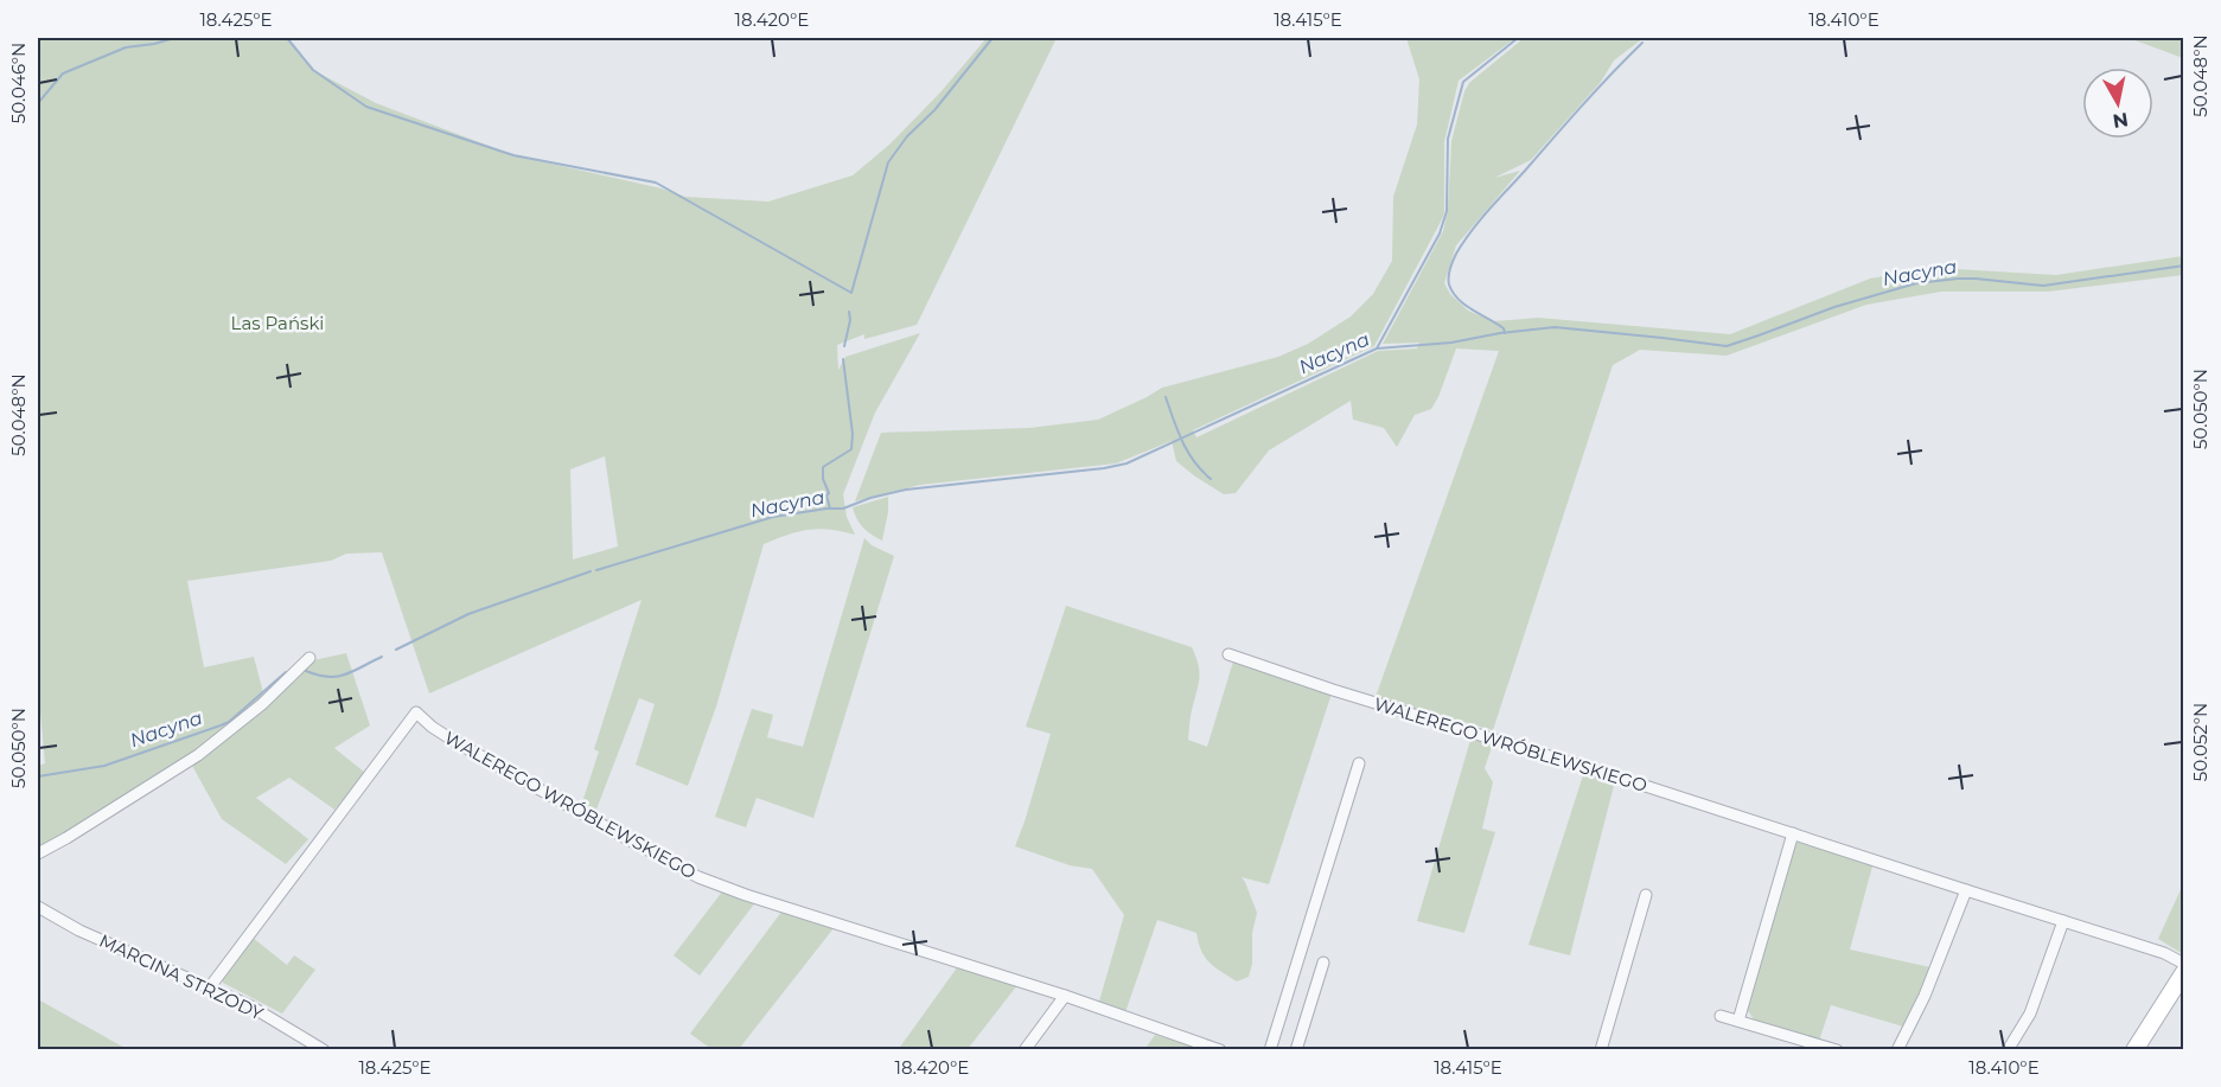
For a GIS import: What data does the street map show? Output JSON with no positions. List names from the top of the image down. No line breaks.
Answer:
{"streets":{"street":["WALEREGO WRÓBLEWSKIEGO","MARCINA STRZODY"]},"crossings":[["WALEREGO WRÓBLEWSKIEGO","MARCINA STRZODY"]],"water":["Nacyna"],"parks":["Las Pański"],"north":"bottom","coordinates":["18.425°E","18.420°E","18.415°E","18.410°E","50.048°N","50.046°N","50.050°N","50.052°N"]}
